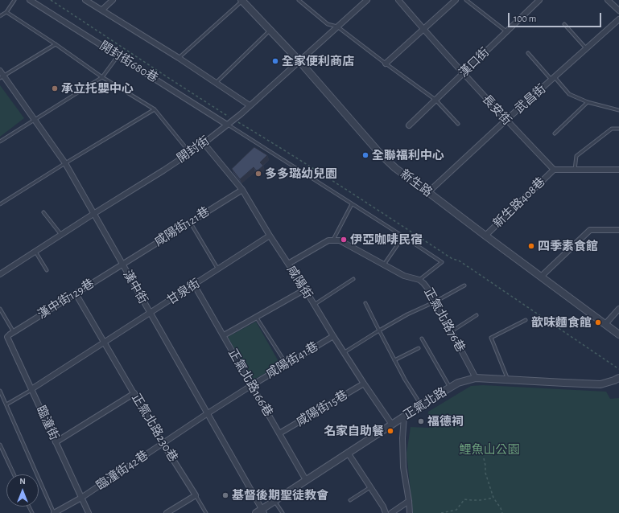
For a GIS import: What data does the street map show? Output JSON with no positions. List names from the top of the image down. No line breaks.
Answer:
{"streets":{"street":["開封街680巷","漢口街","武昌街","長安街","開封街","新生路","新生路408巷","咸陽街121巷","咸陽街","漢中街","甘泉街","漢中街129巷","正氣北路76巷","咸陽街41巷","正氣北路166巷","正氣北路","咸陽街15巷","臨潼街","正氣北路230巷","臨潼街42巷"]},"crossings":[["開封街680巷","開封街"],["漢口街","長安街"],["武昌街","長安街"],["武昌街","新生路"],["長安街","新生路408巷"],["開封街","新生路"],["開封街","咸陽街"],["開封街","漢中街"],["新生路","新生路408巷"],["咸陽街121巷","咸陽街"],["咸陽街121巷","漢中街"],["咸陽街121巷","漢中街129巷"],["咸陽街","甘泉街"],["咸陽街","咸陽街41巷"],["咸陽街","正氣北路"],["咸陽街","咸陽街15巷"],["漢中街","甘泉街"],["漢中街","漢中街129巷"],["漢中街","咸陽街41巷"],["漢中街","正氣北路"],["漢中街","臨潼街42巷"],["甘泉街","正氣北路166巷"],["甘泉街","臨潼街"],["甘泉街","正氣北路230巷"],["漢中街129巷","臨潼街"],["漢中街129巷","正氣北路230巷"],["正氣北路76巷","正氣北路"],["咸陽街41巷","正氣北路166巷"],["咸陽街41巷","臨潼街42巷"],["正氣北路166巷","正氣北路"],["正氣北路166巷","咸陽街15巷"],["臨潼街","臨潼街42巷"],["正氣北路230巷","臨潼街42巷"]],"parks":["鯉魚山公園"],"places":["全家便利商店","承立托嬰中心","全聯福利中心","多多璐幼兒園","伊亞咖啡民宿","四季素食館","歆味麵食館","福德祠","名家自助餐","基督後期聖徒教會"],"scale_bar":"100 m","north":"top"}
